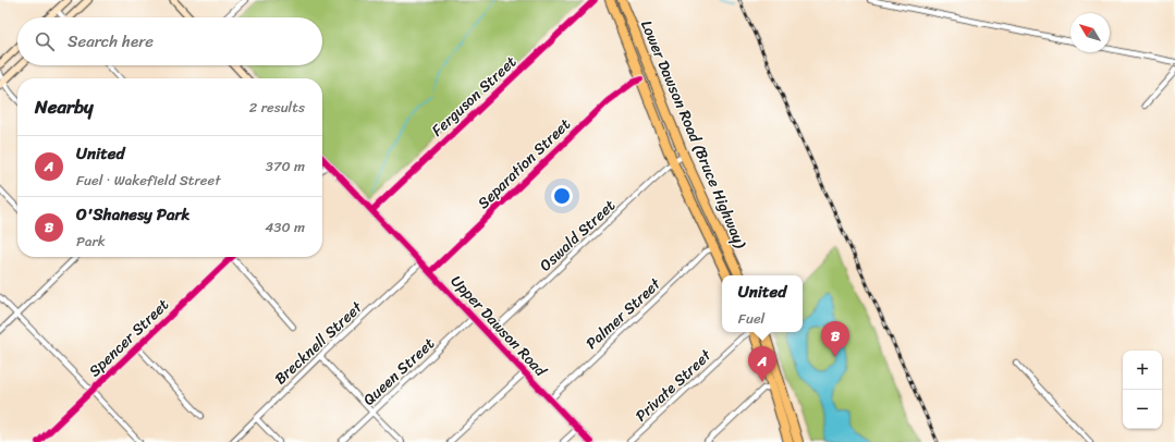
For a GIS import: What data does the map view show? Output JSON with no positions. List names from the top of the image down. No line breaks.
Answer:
{"streets":{"highway":["Lower Dawson Road (Bruce Highway)"],"street":["Ferguson Street","Separation Street","Oswald Street","Palmer Street","Upper Dawson Road","Spencer Street","Brecknell Street","Queen Street","Private Street"]},"crossings":[["Ferguson Street","Upper Dawson Road"],["Lower Dawson Road (Bruce Highway)","Separation Street"],["Lower Dawson Road (Bruce Highway)","Oswald Street"],["Lower Dawson Road (Bruce Highway)","Palmer Street"],["Separation Street","Upper Dawson Road"],["Oswald Street","Upper Dawson Road"],["Palmer Street","Upper Dawson Road"],["Upper Dawson Road","Brecknell Street"],["Upper Dawson Road","Queen Street"]],"north":"top left","page":{"search":"Search here","heading":["Nearby","2 results"],"list":[{"mark":"A","name":"United","note":"Fuel · Wakefield Street","value":"370 m"},{"mark":"B","name":"O'Shanesy Park","note":"Park","value":"430 m"}],"popup":["United","Fuel"],"pins":["B","A"],"map_buttons":["+","−"]}}
